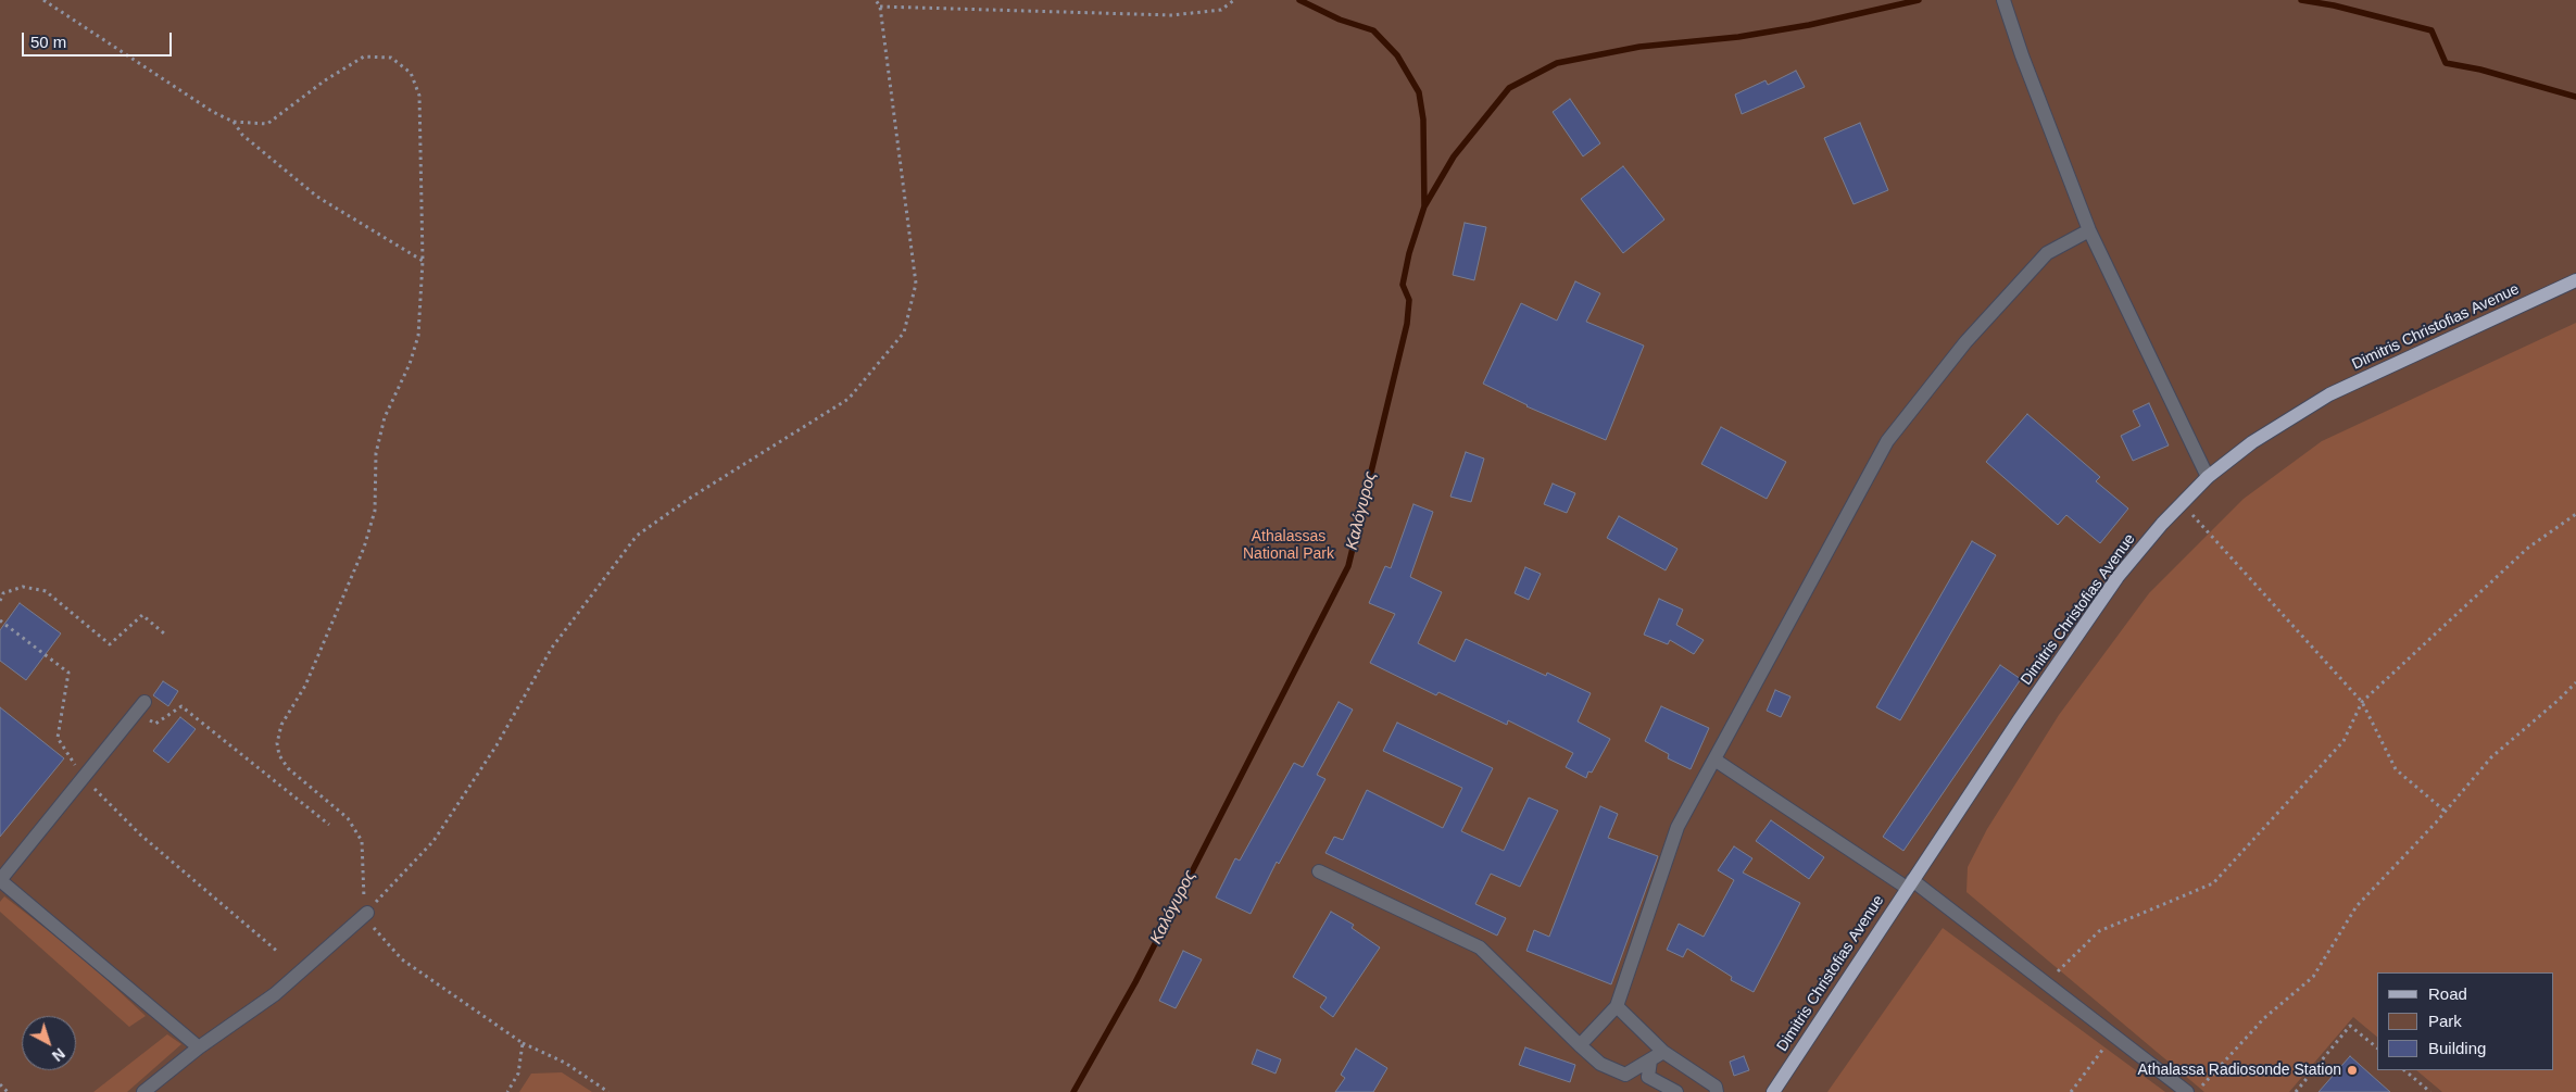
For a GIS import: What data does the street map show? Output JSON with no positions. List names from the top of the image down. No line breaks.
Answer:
{"streets":{"main road":["Dimitris Christofias Avenue"]},"water":["Καλόγυρος"],"parks":["Athalassas National Park"],"places":["Athalassa Radiosonde Station"],"legend":["Road","Park","Building"],"scale_bar":"50 m","north":"bottom right"}
